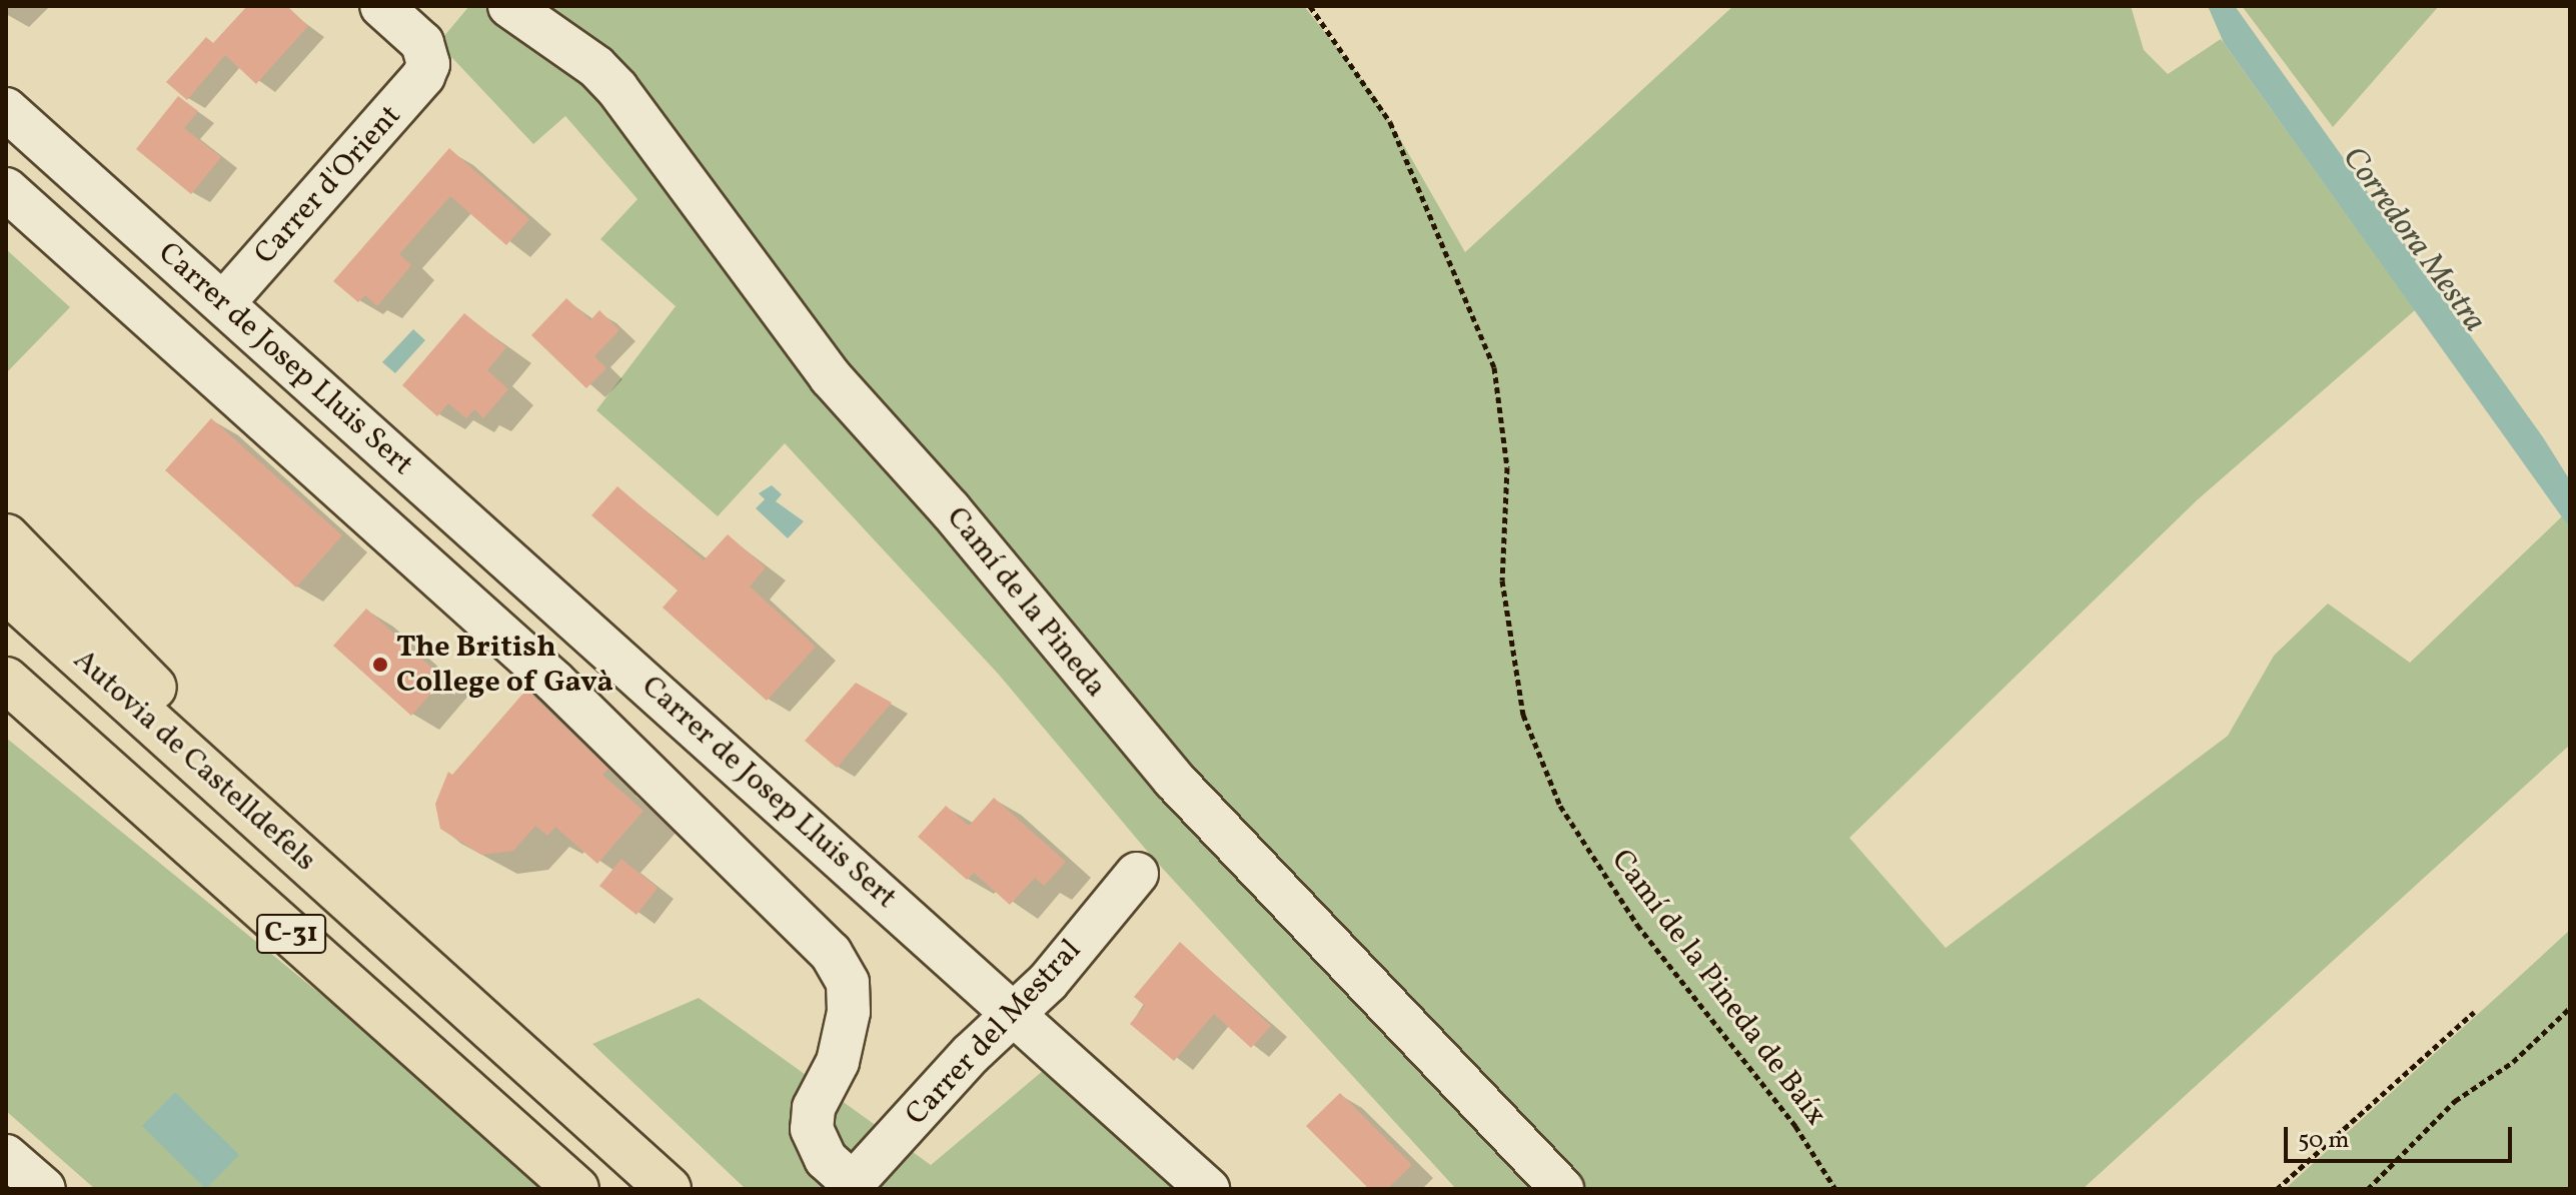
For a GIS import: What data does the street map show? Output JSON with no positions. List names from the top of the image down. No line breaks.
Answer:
{"streets":{"highway":["Autovia de Castelldefels","C-31"],"street":["Carrer d'Orient","Carrer de Josep Lluis Sert","Camí de la Pineda","Carrer del Mestral"],"path":["Camí de la Pineda de Baíx"]},"crossings":[["Carrer d'Orient","Carrer de Josep Lluis Sert"],["Carrer de Josep Lluis Sert","Carrer del Mestral"]],"water":["Corredora Mestra"],"places":["The British College of Gavà"],"scale_bar":"50 m"}
